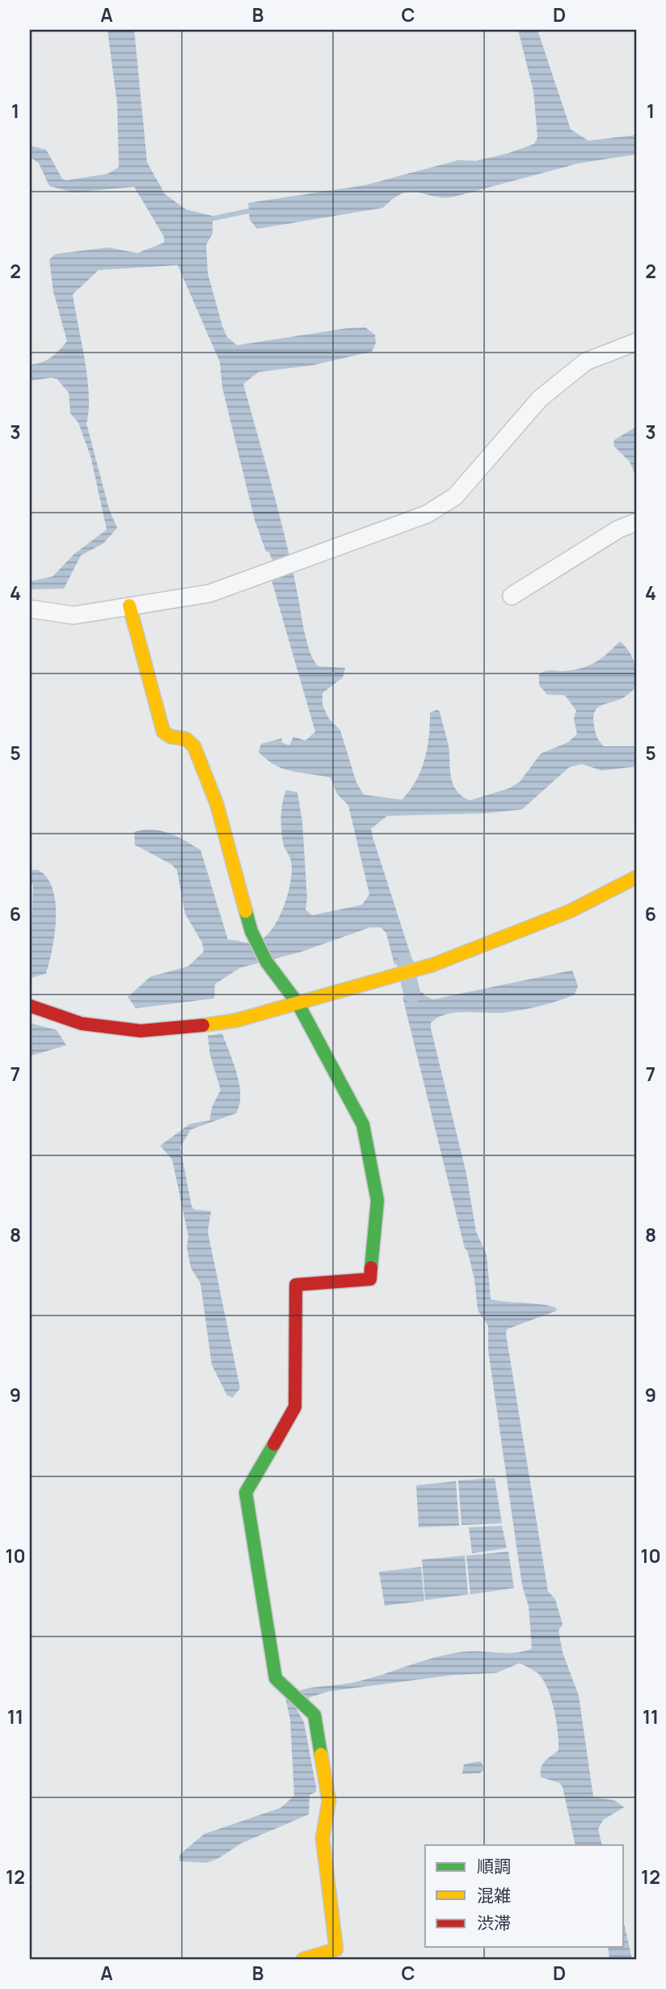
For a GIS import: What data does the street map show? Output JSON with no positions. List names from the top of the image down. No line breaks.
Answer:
{"legend":["順調","混雑","渋滞"],"grid":{"columns":["A","B","C","D"],"rows":["1","2","3","4","5","6","7","8","9","10","11","12"]}}
